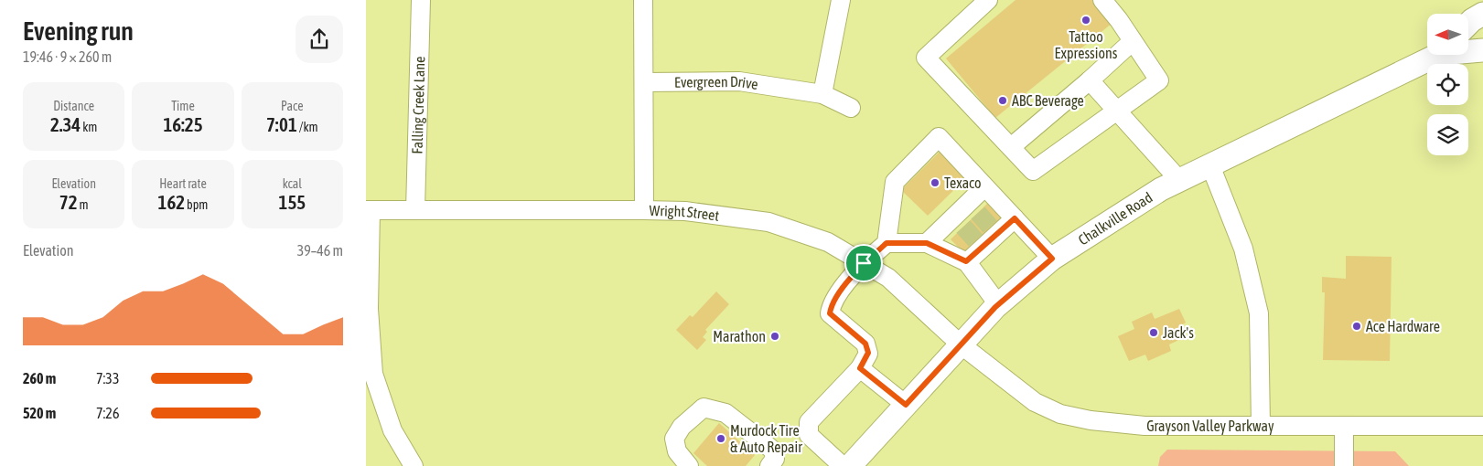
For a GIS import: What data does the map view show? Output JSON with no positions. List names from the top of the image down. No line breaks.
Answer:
{"streets":{"main road":["Chalkville Road"],"street":["Evergreen Drive","Falling Creek Lane","Wright Street","Grayson Valley Parkway"]},"crossings":[["Falling Creek Lane","Wright Street"],["Wright Street","Chalkville Road"],["Wright Street","Grayson Valley Parkway"],["Chalkville Road","Grayson Valley Parkway"]],"places":["Tattoo Expressions","ABC Beverage","Texaco","Ace Hardware","Jack's","Marathon","Murdock Tire & Auto Repair"],"north":"left","page":{"heading":["Evening run","19:46 · 9 × 260 m"],"stats":[["Distance","2.34 km"],["Time","16:25"],["Pace","7:01 /km"],["Elevation","72 m"],["Heart rate","162 bpm"],["kcal","155"]],"chart":["Elevation","39–46 m"],"list":[{"name":"260 m","note":"7:33"},{"name":"520 m","note":"7:26"}]}}
